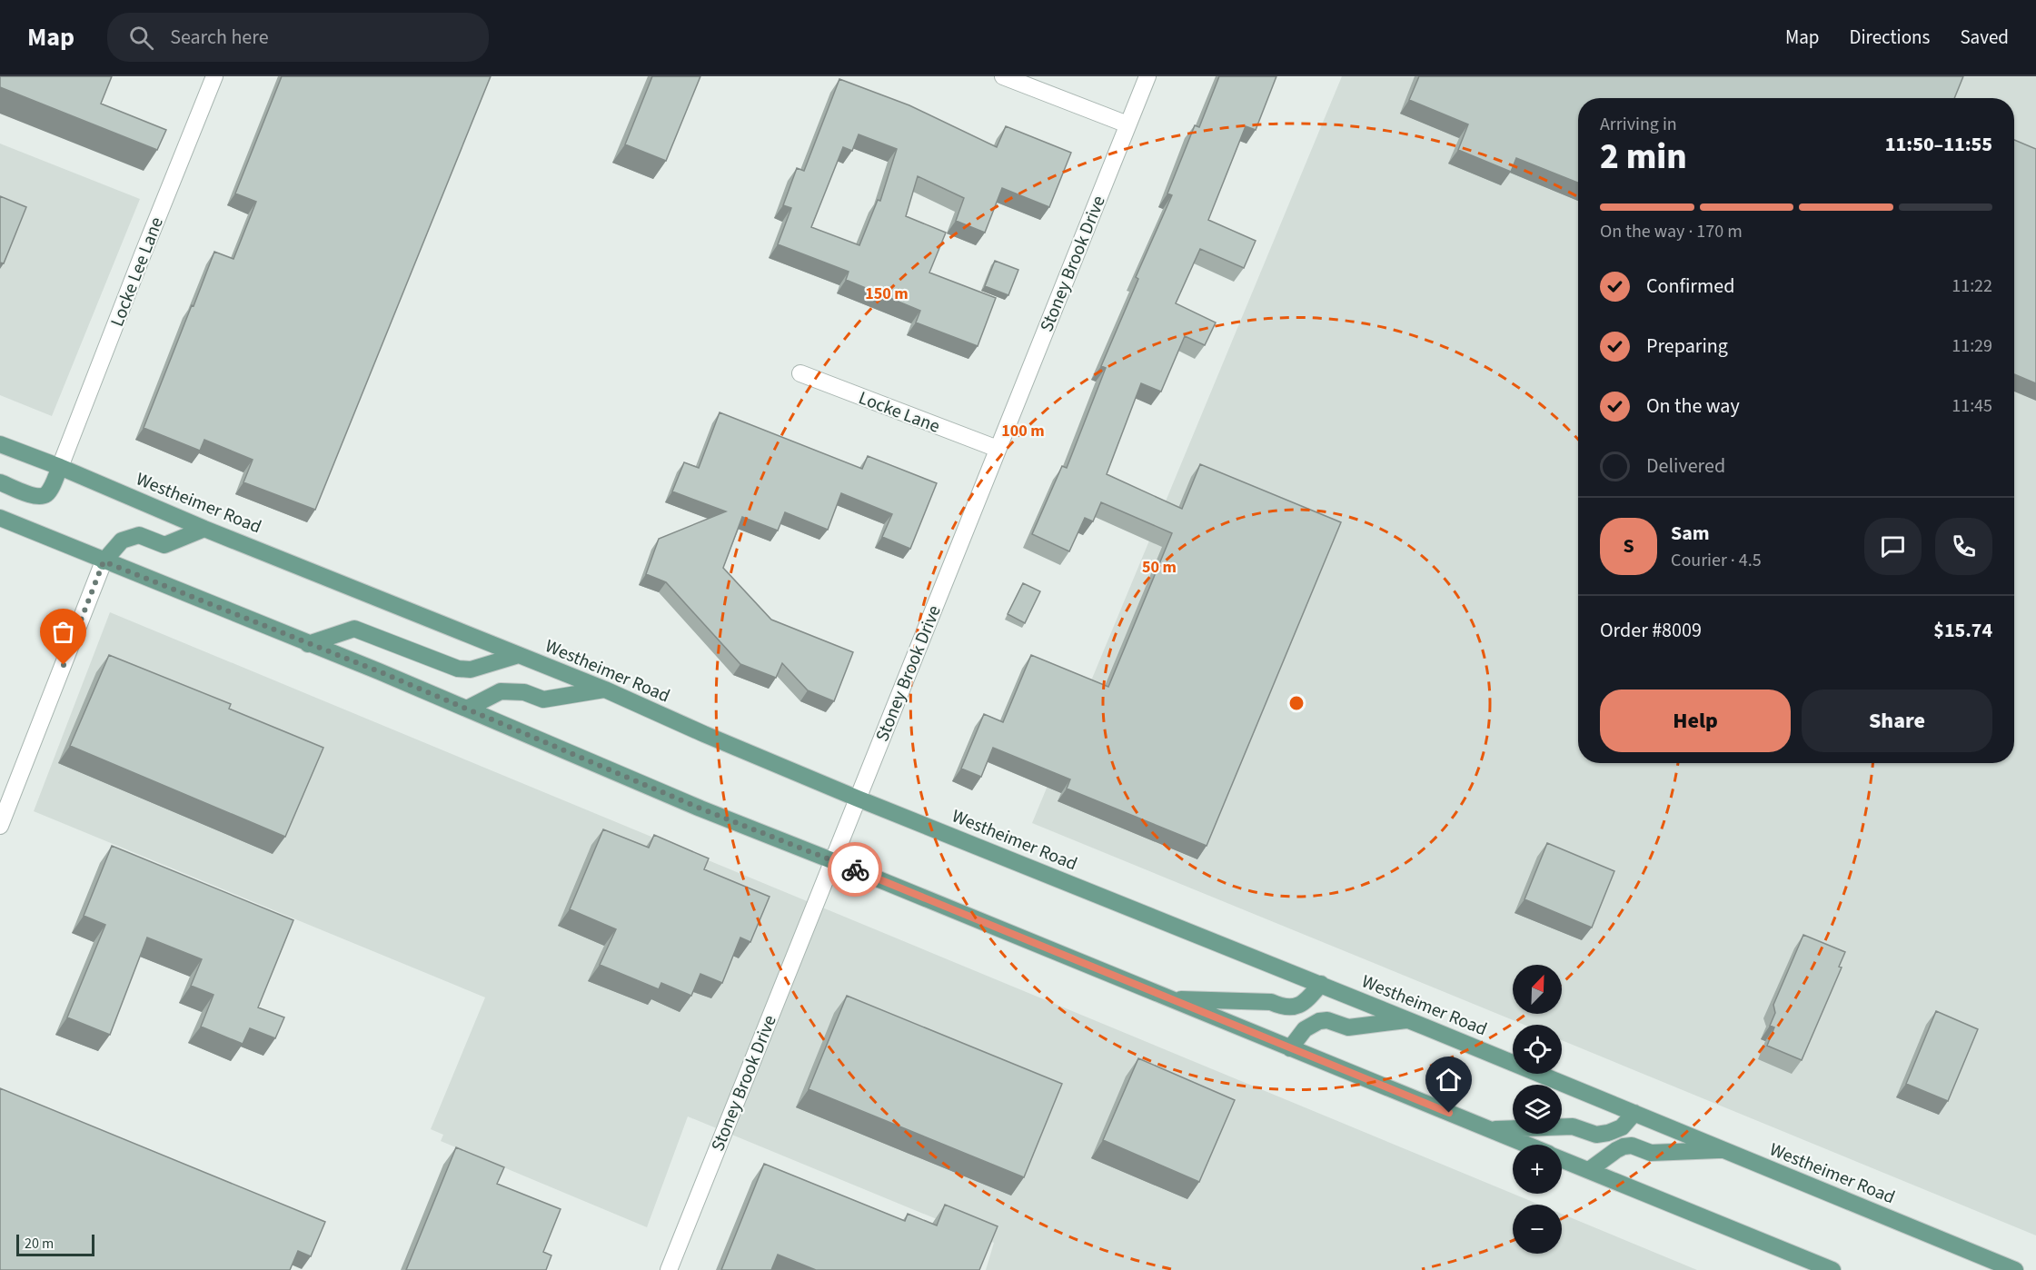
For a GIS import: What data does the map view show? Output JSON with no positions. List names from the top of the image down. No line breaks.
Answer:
{"streets":{"main road":["Westheimer Road"],"street":["Stoney Brook Drive","Locke Lee Lane","Locke Lane"]},"crossings":[["Stoney Brook Drive","Locke Lane"],["Stoney Brook Drive","Westheimer Road"],["Locke Lee Lane","Westheimer Road"]],"scale_bar":"20 m","north":"top right","page":{"header":"Map","search":"Search here","nav":["Map","Directions","Saved"],"heading":["2 min","Arriving in","11:50–11:55"],"panel":["Sam","Courier · 4.5","Order #8009","$15.74"],"bar":"On the way · 170 m","list":[["Confirmed","11:22"],["Preparing","11:29"],["On the way","11:45"],"Delivered"],"round":"S","buttons":["Help","Share"],"map_buttons":["+","−"],"scale":"20 m"},"rings":["150 m","100 m","50 m"]}
